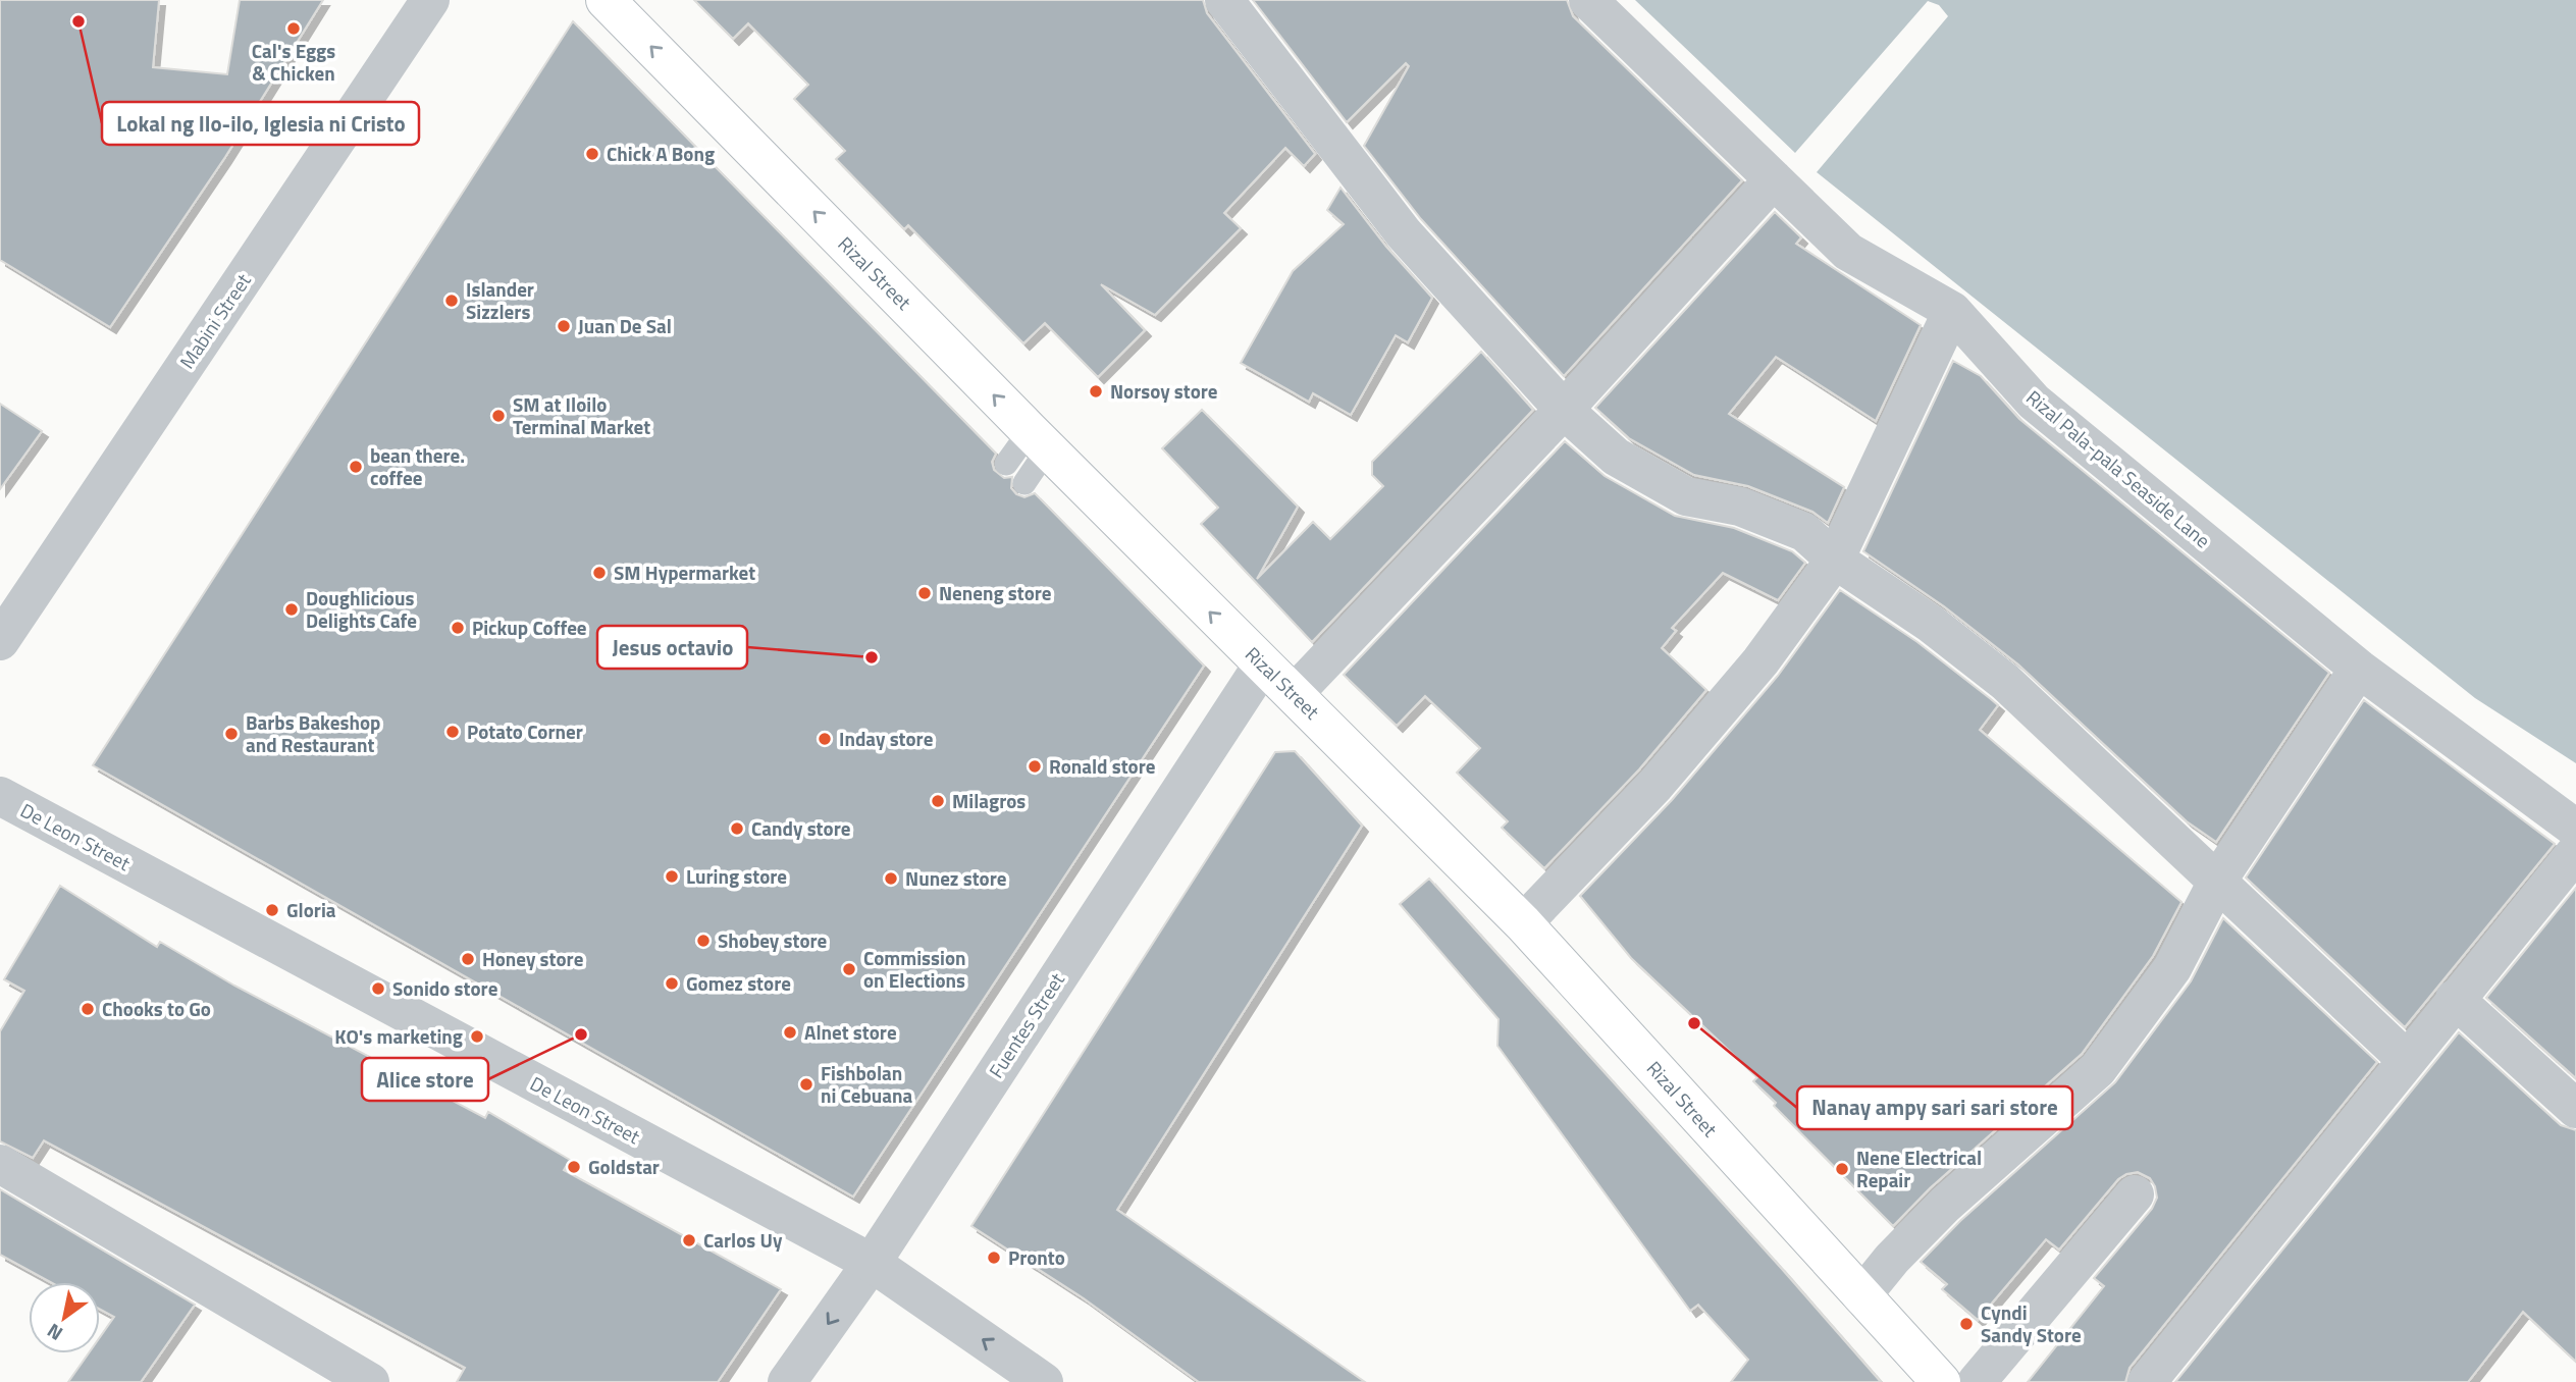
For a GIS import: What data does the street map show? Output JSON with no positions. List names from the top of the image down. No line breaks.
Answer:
{"streets":{"main road":["Rizal Street"],"street":["Mabini Street","Rizal Pala-pala Seaside Lane","De Leon Street","Fuentes Street"]},"crossings":[["Rizal Street","Fuentes Street"],["De Leon Street","Fuentes Street"]],"one_way":["Rizal Street"],"places":["Lokal ng Ilo-ilo, Iglesia ni Cristo","Cal's Eggs & Chicken","Chick A Bong","Islander Sizzlers","Juan De Sal","Norsoy store","SM at Iloilo Terminal Market","bean there. coffee","SM Hypermarket","Neneng store","Doughlicious Delights Cafe","Pickup Coffee","Jesus octavio","Potato Corner","Barbs Bakeshop and Restaurant","Inday store","Ronald store","Milagros","Candy store","Luring store","Nunez store","Gloria","Shobey store","Honey store","Commission on Elections","Gomez store","Sonido store","Chooks to Go","Nanay ampy sari sari store","Alnet store","Alice store","KO's marketing","Fishbolan ni Cebuana","Goldstar","Nene Electrical Repair","Carlos Uy","Pronto","Cyndi Sandy Store"],"north":"bottom left"}
